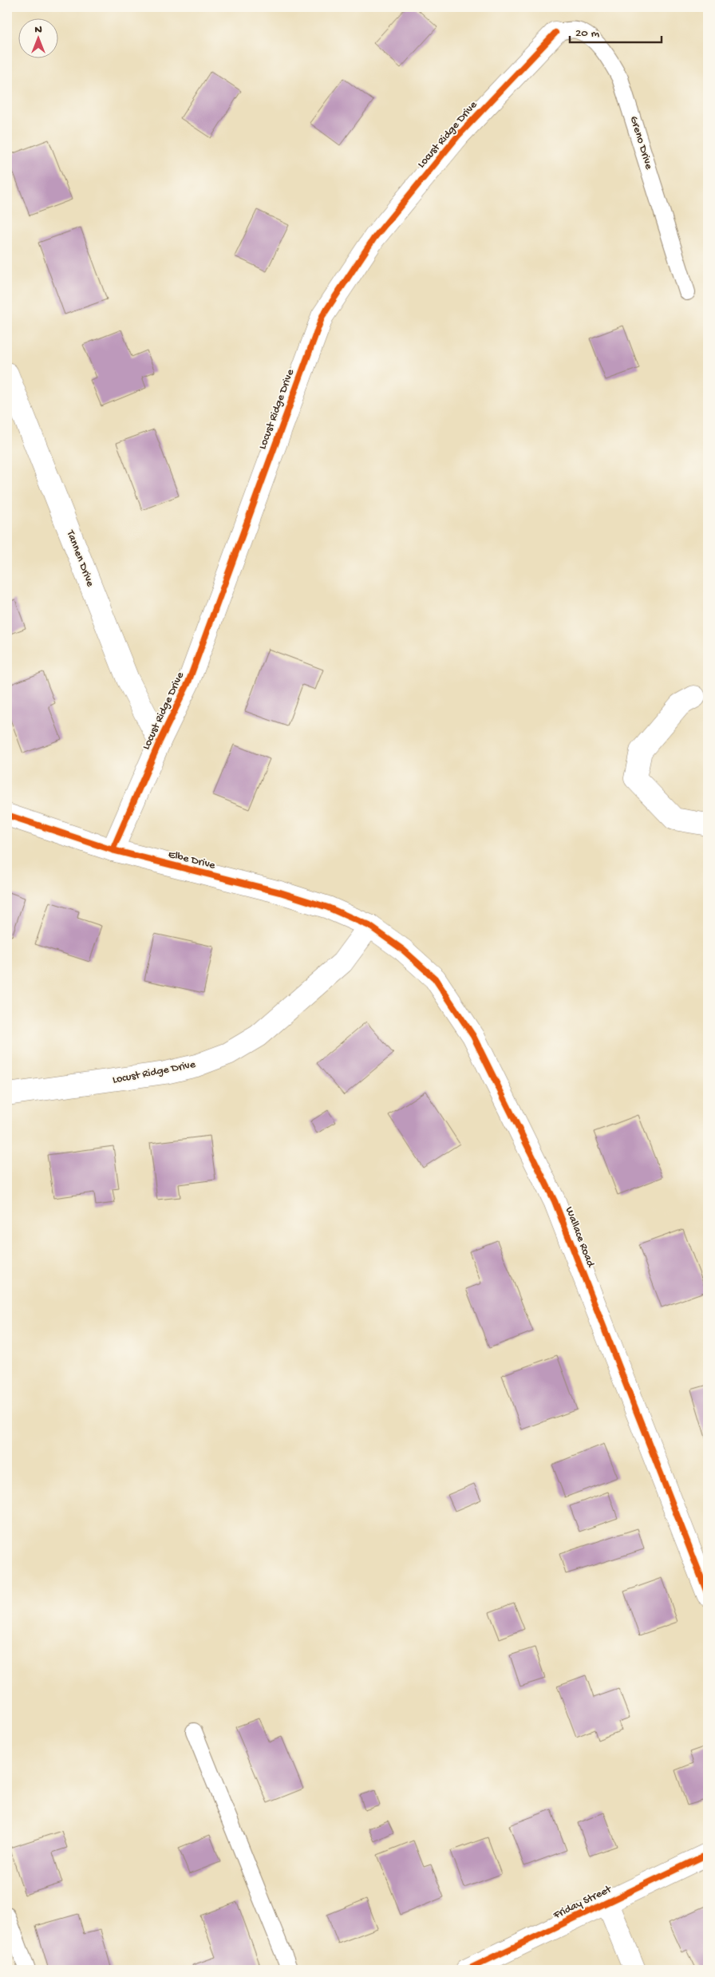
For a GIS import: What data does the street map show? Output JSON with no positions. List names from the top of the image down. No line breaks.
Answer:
{"streets":{"street":["Locust Ridge Drive","Tannen Drive","Elbe Drive","Wallace Road","Friday Street"],"lane":["Greno Drive"]},"crossings":[["Locust Ridge Drive","Greno Drive"],["Locust Ridge Drive","Tannen Drive"],["Locust Ridge Drive","Elbe Drive"],["Locust Ridge Drive","Wallace Road"],["Elbe Drive","Wallace Road"]],"scale_bar":"20 m","north":"top"}
